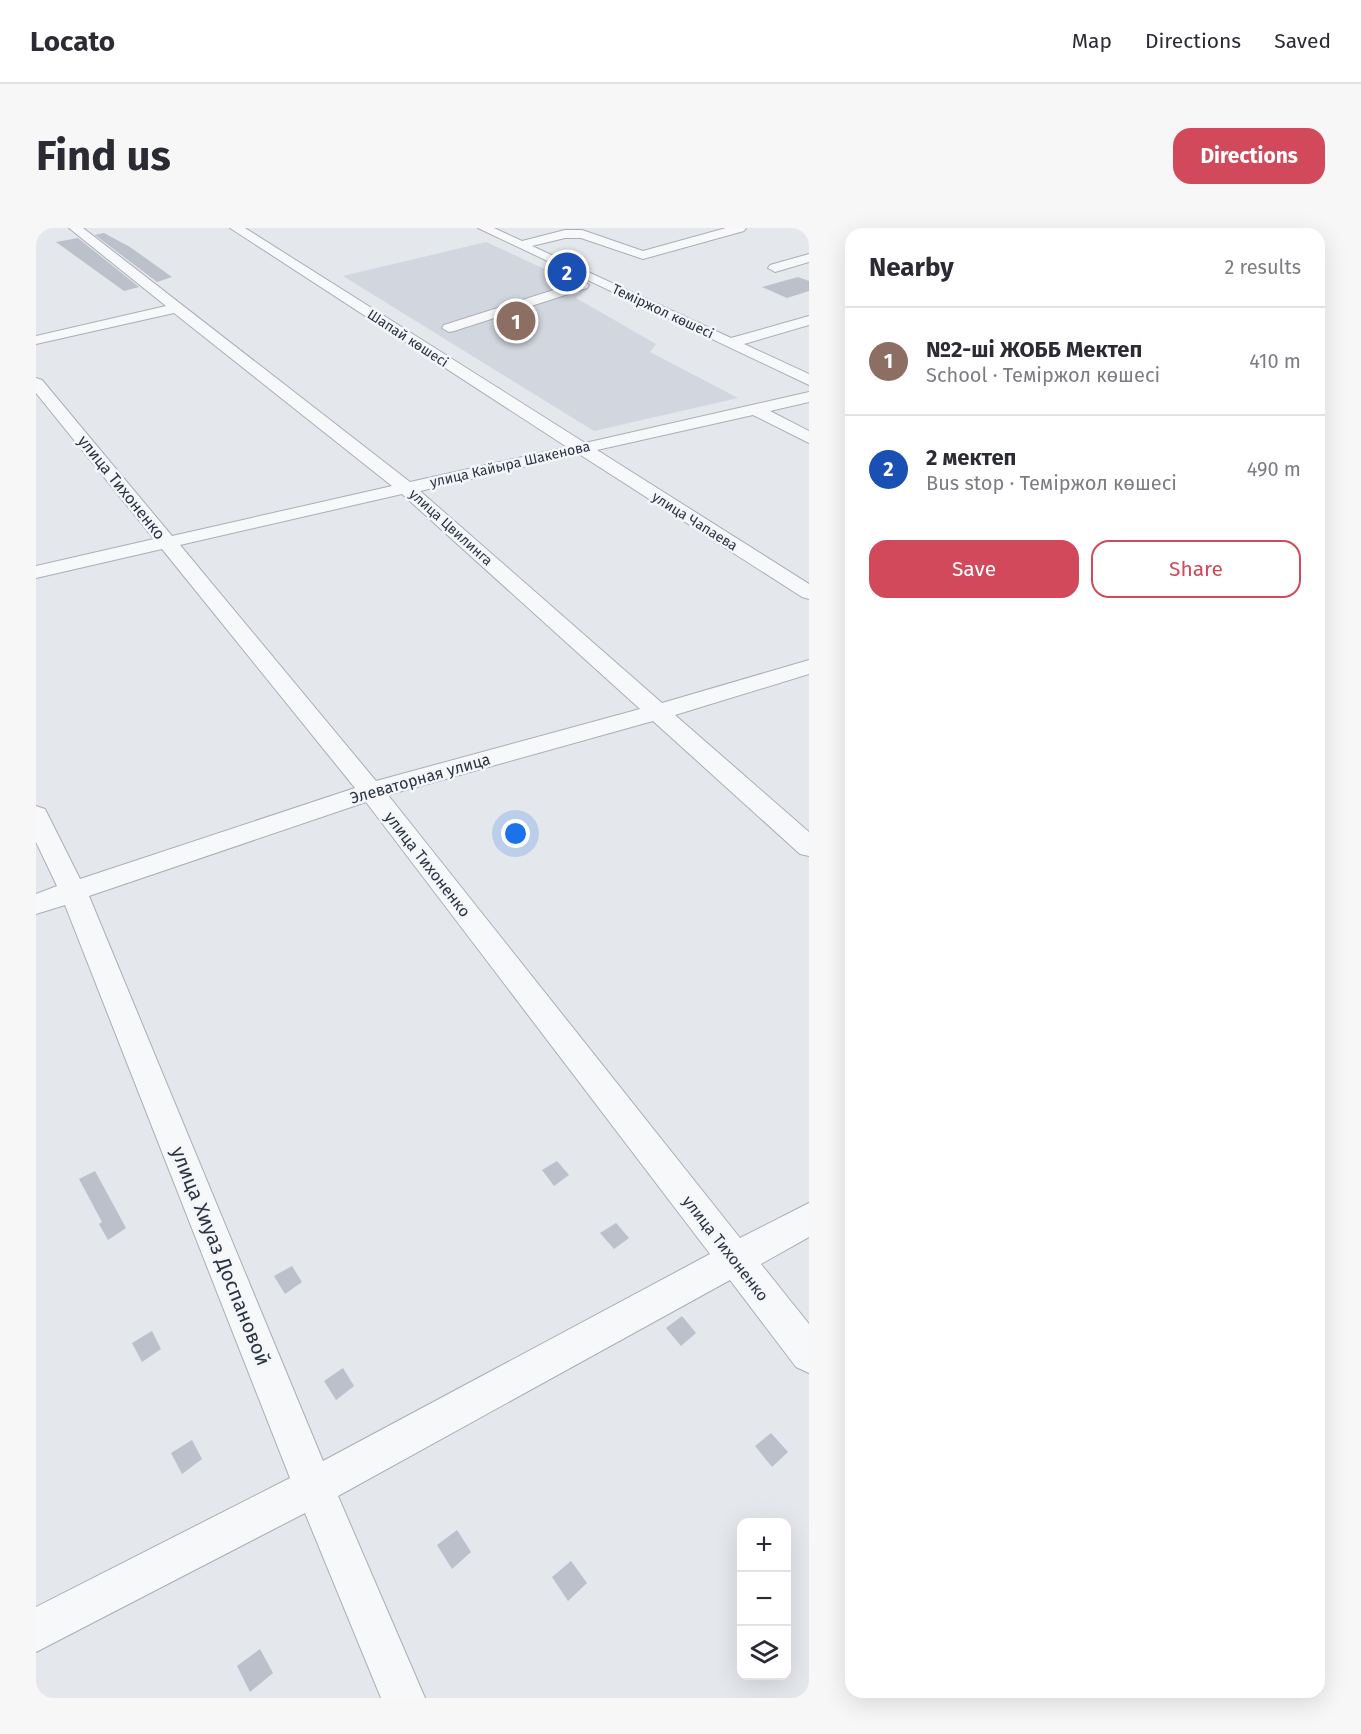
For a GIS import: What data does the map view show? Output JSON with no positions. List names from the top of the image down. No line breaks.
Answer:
{"streets":{"street":["Теміржол көшесі","Шапай көшесі","улица Кайыра Шакенова","улица Тихоненко","улица Чапаева","улица Цвилинга","Элеваторная улица","улица Хиуаз Доспановой"]},"crossings":[["Шапай көшесі","улица Кайыра Шакенова"],["Шапай көшесі","улица Чапаева"],["улица Кайыра Шакенова","улица Тихоненко"],["улица Кайыра Шакенова","улица Чапаева"],["улица Кайыра Шакенова","улица Цвилинга"],["улица Тихоненко","Элеваторная улица"],["улица Цвилинга","Элеваторная улица"],["Элеваторная улица","улица Хиуаз Доспановой"]],"page":{"header":"Locato","nav":["Map","Directions","Saved"],"buttons":["Directions",["Save","Share"]],"title":"Find us","heading":["Nearby","2 results"],"pins":["2","1"],"list":[{"mark":"1","name":"№2-ші ЖОББ Мектеп","note":"School · Теміржол көшесі","value":"410 m"},{"mark":"2","name":"2 мектеп","note":"Bus stop · Теміржол көшесі","value":"490 m"}],"map_buttons":["+","−"]}}
